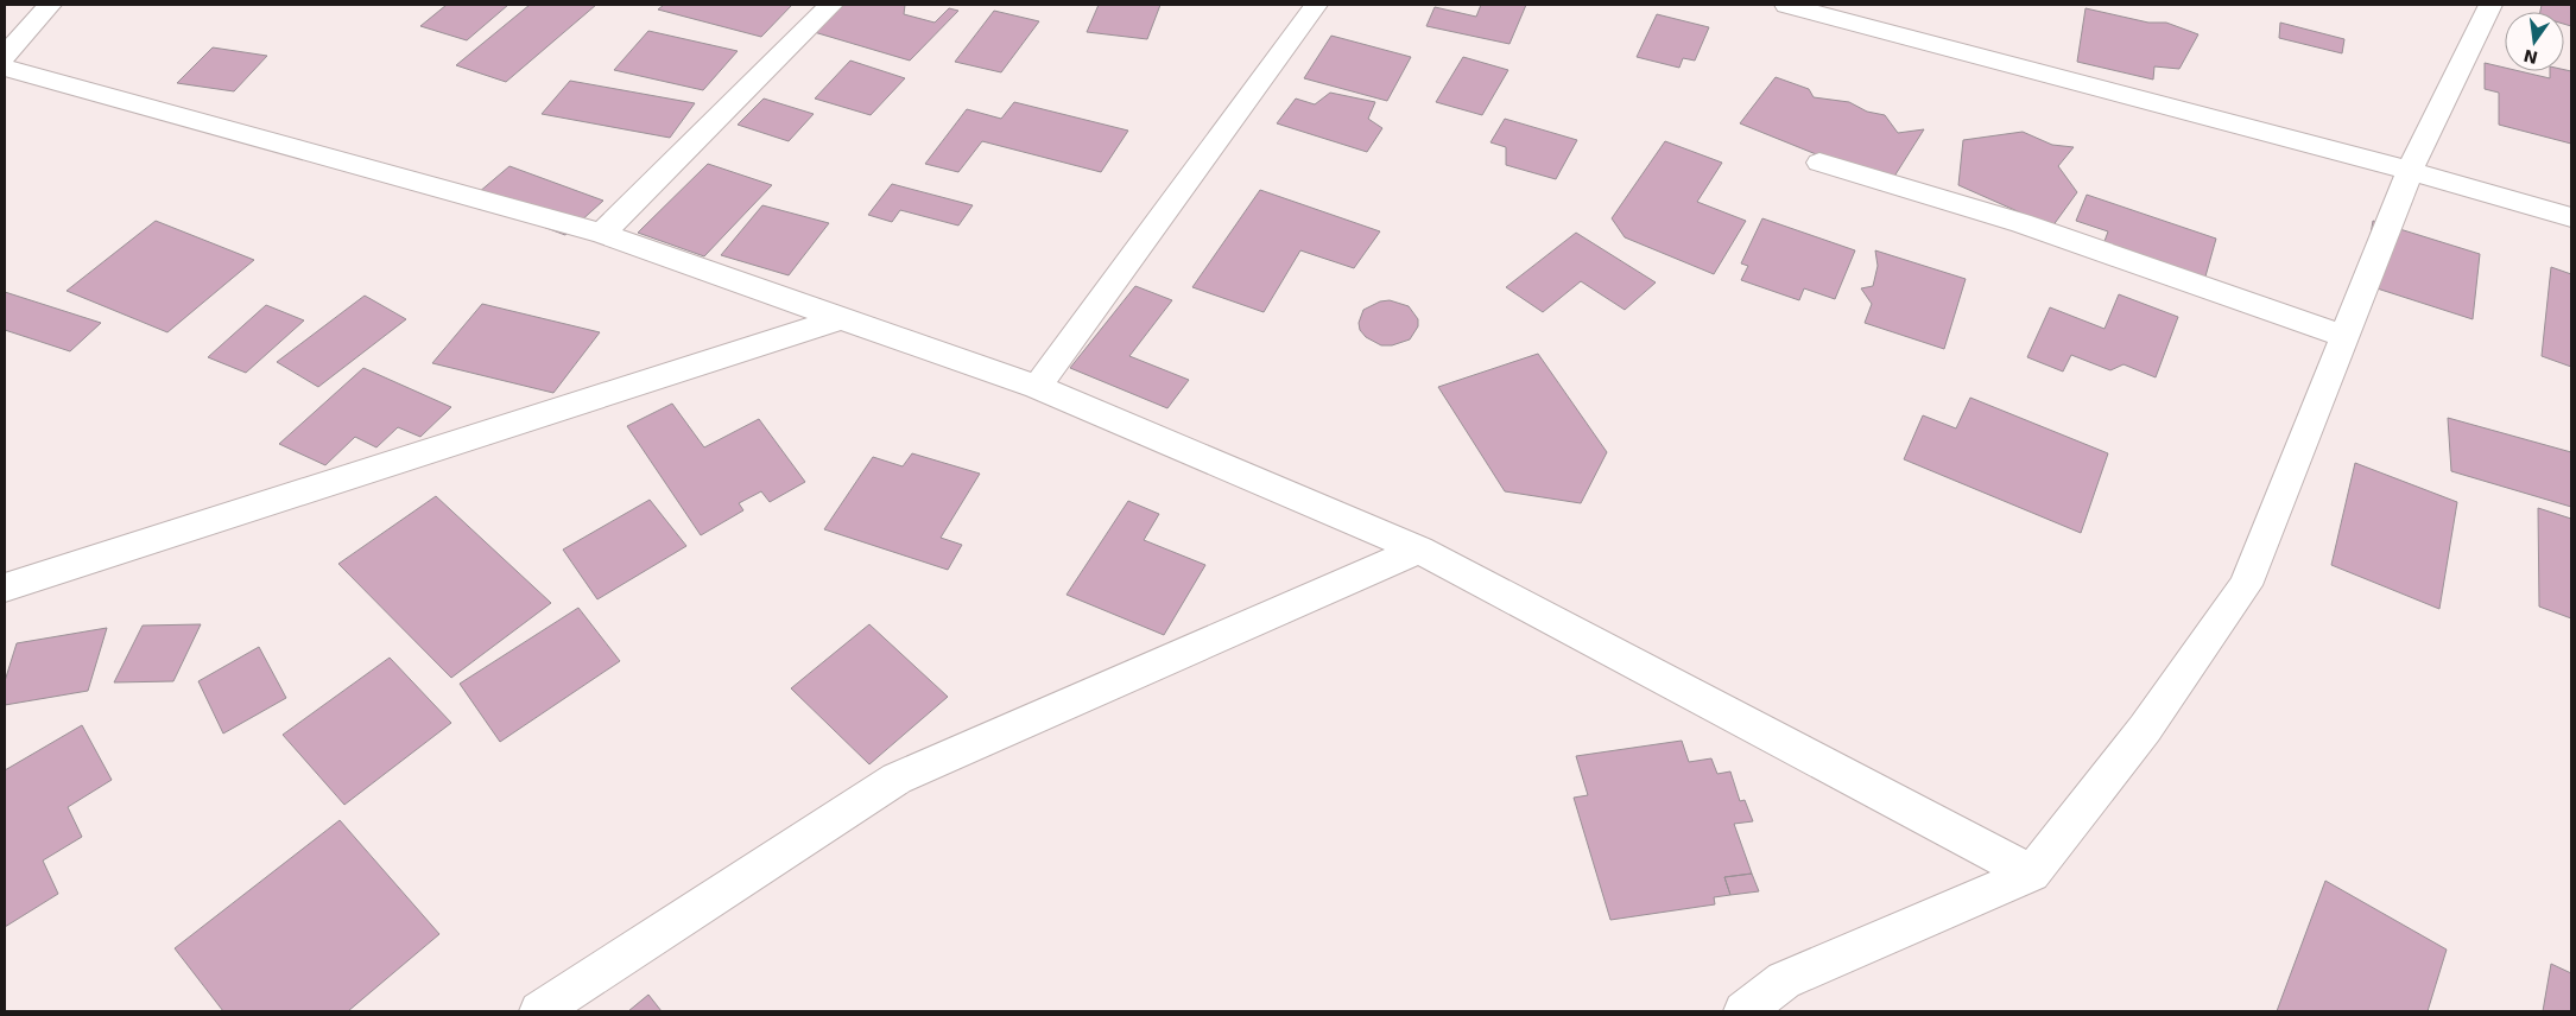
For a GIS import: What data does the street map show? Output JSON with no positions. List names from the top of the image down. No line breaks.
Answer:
{"north":"bottom"}
